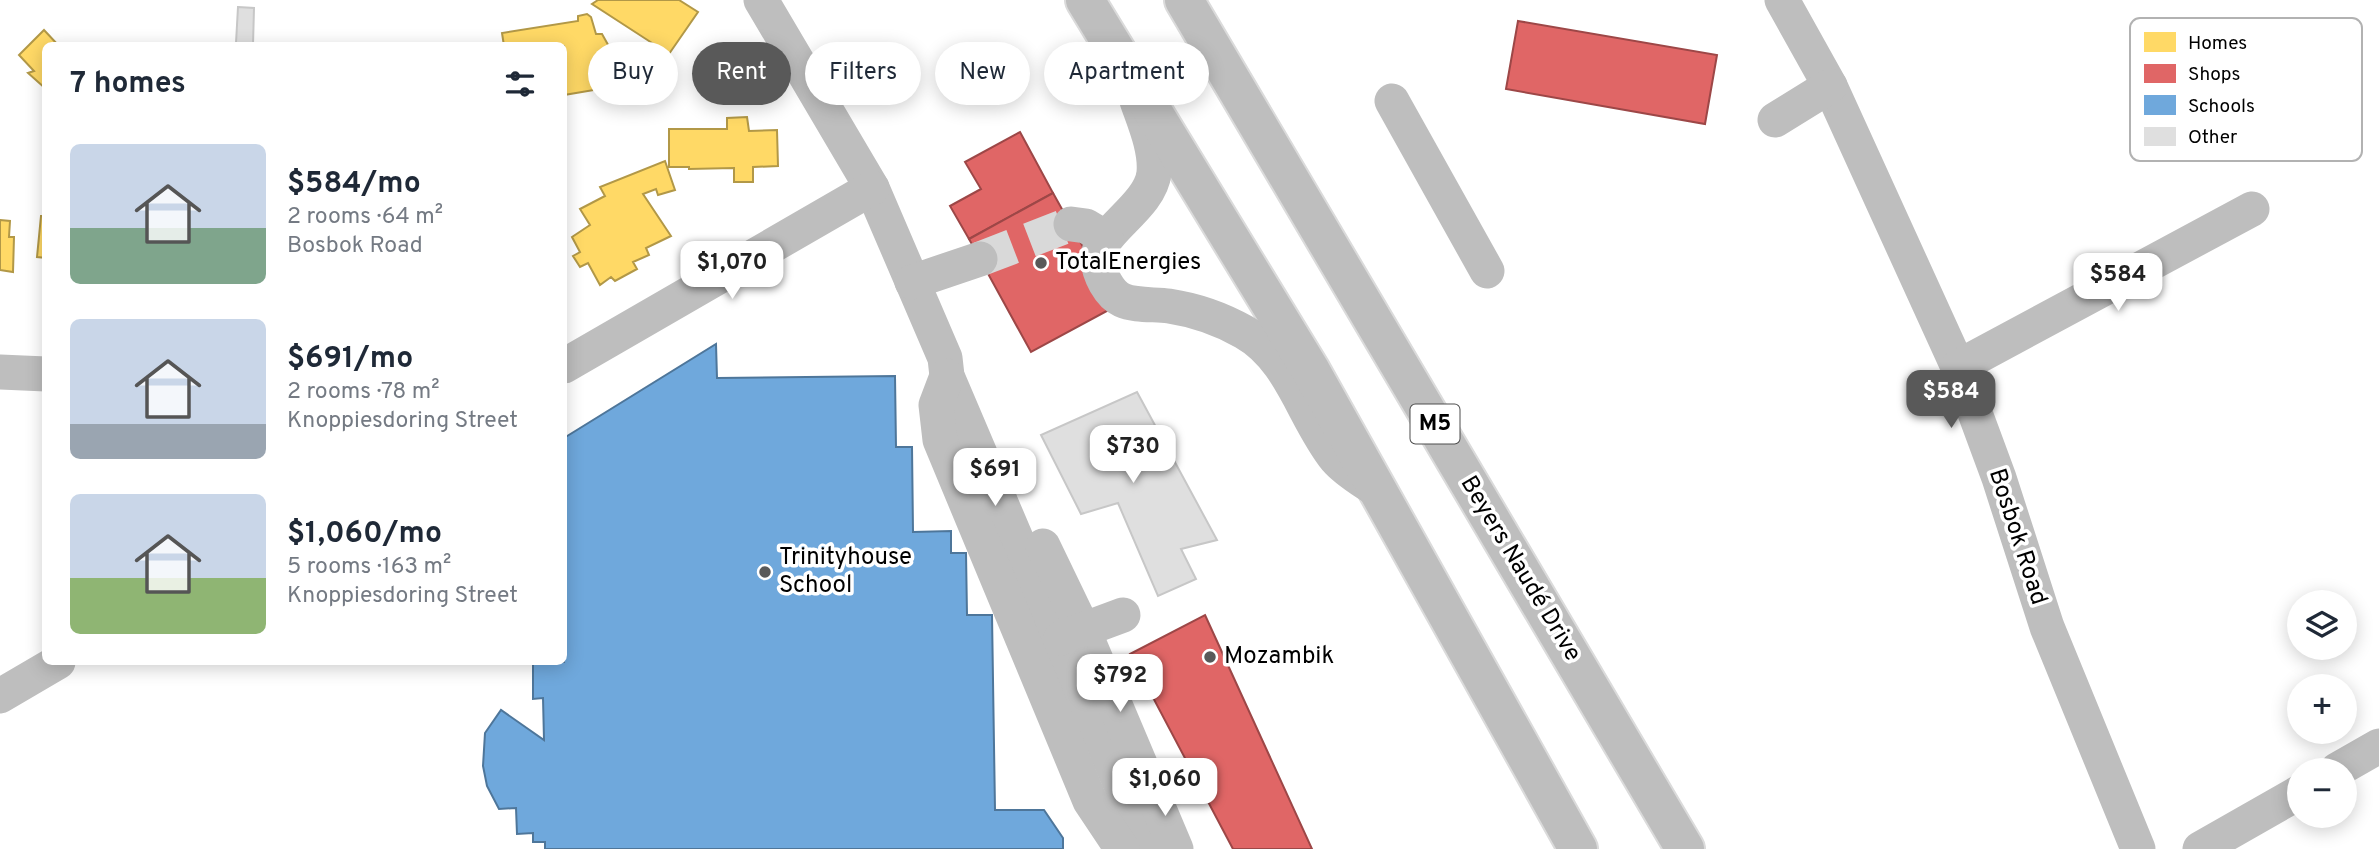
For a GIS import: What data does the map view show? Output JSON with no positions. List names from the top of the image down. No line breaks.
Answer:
{"streets":{"main road":["M5","Beyers Naudé Drive"],"street":["Bosbok Road"]},"places":["TotalEnergies","Trinityhouse School","Mozambik"],"legend":["Homes","Shops","Schools","Other"],"page":{"chip":["Buy","Rent","Filters","New","Apartment"],"heading":"7 homes","list":[{"name":"$584/mo","note":"2 rooms · 64 m² · Bosbok Road"},{"name":"$691/mo","note":"2 rooms · 78 m² · Knoppiesdoring Street"},{"name":"$1,060/mo","note":"5 rooms · 163 m² · Knoppiesdoring Street"}],"price":["$1,070","$584","$584","$730","$691","$792","$1,060"],"map_buttons":["+","−"]}}
